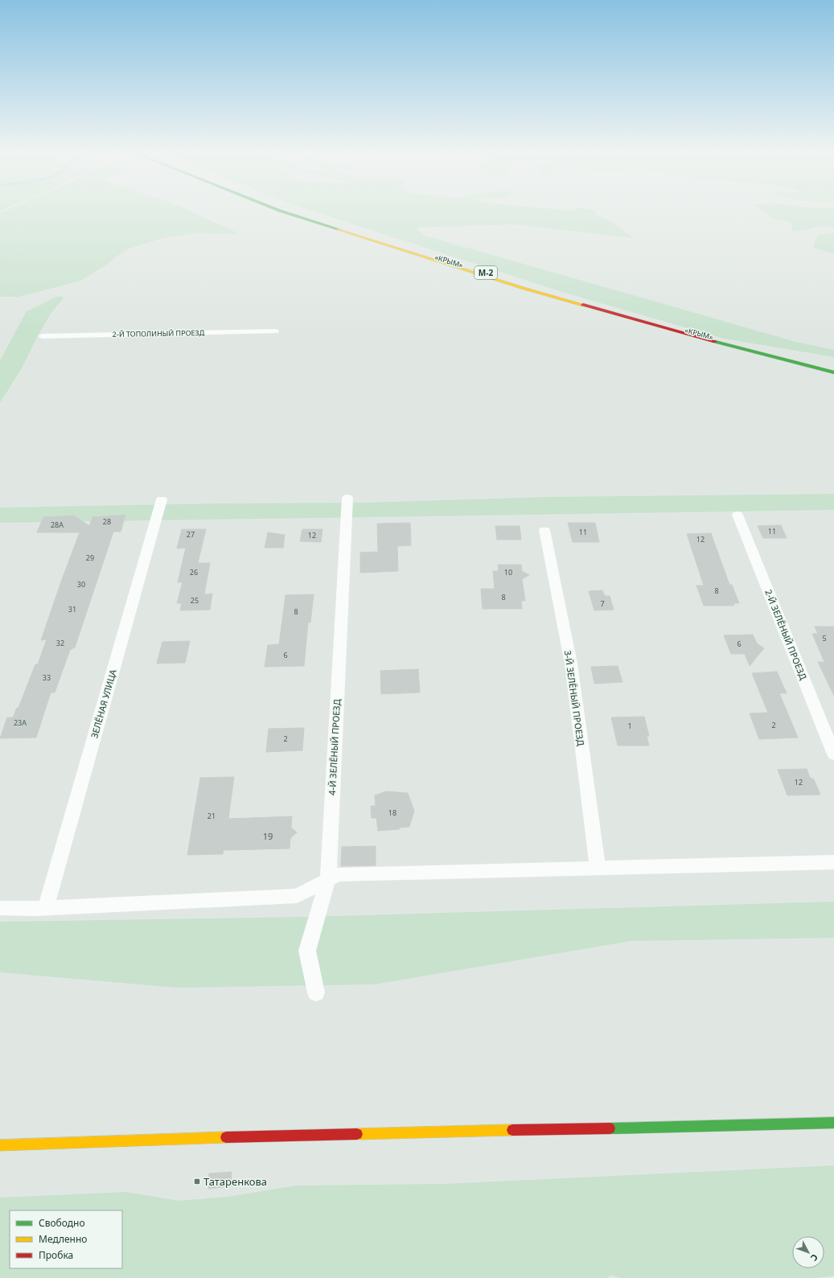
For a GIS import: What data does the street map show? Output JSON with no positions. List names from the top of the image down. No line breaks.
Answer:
{"streets":{"main road":["«КРЫМ»","М-2"],"street":["2-Й ТОПОЛИНЫЙ ПРОЕЗД","2-Й ЗЕЛЁНЫЙ ПРОЕЗД","3-Й ЗЕЛЁНЫЙ ПРОЕЗД","ЗЕЛЁНАЯ УЛИЦА","4-Й ЗЕЛЁНЫЙ ПРОЕЗД"]},"places":{"transit":["Татаренкова"]},"house_numbers":["28","28А","11","11","27","12","12","29","26","10","30","8","8","25","7","31","8","5","32","6","6","33","23А","2","1","2","12","18","21","19"],"legend":["Свободно","Медленно","Пробка"],"north":"bottom right"}
